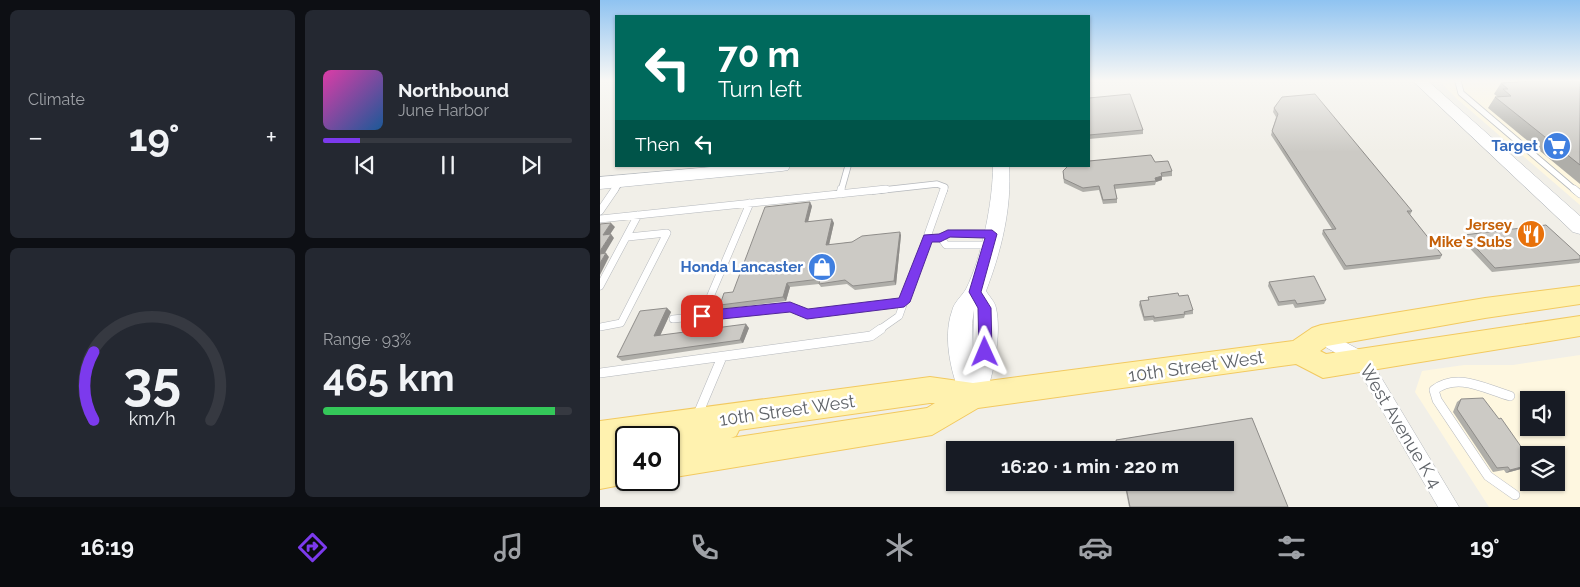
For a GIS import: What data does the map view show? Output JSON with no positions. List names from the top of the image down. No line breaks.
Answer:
{"streets":{"main road":["10th Street West"],"street":["West Avenue K 4"]},"crossings":[["10th Street West","West Avenue K 4"]],"places":{"supermarket":["Target"],"restaurant":["Jersey Mike's Subs"],"shop":["Honda Lancaster"]},"page":{"tile":["Climate",["Range · 93%","465 km"]],"turn":["70 m","Turn left"],"song":["Northbound","June Harbor"],"heat":["−","19°","+"],"then":"Then","limit":"40","trip":"16:20 · 1 min · 220 m","tabs":["16:19","19°"],"gauge":["35","km/h"]}}
